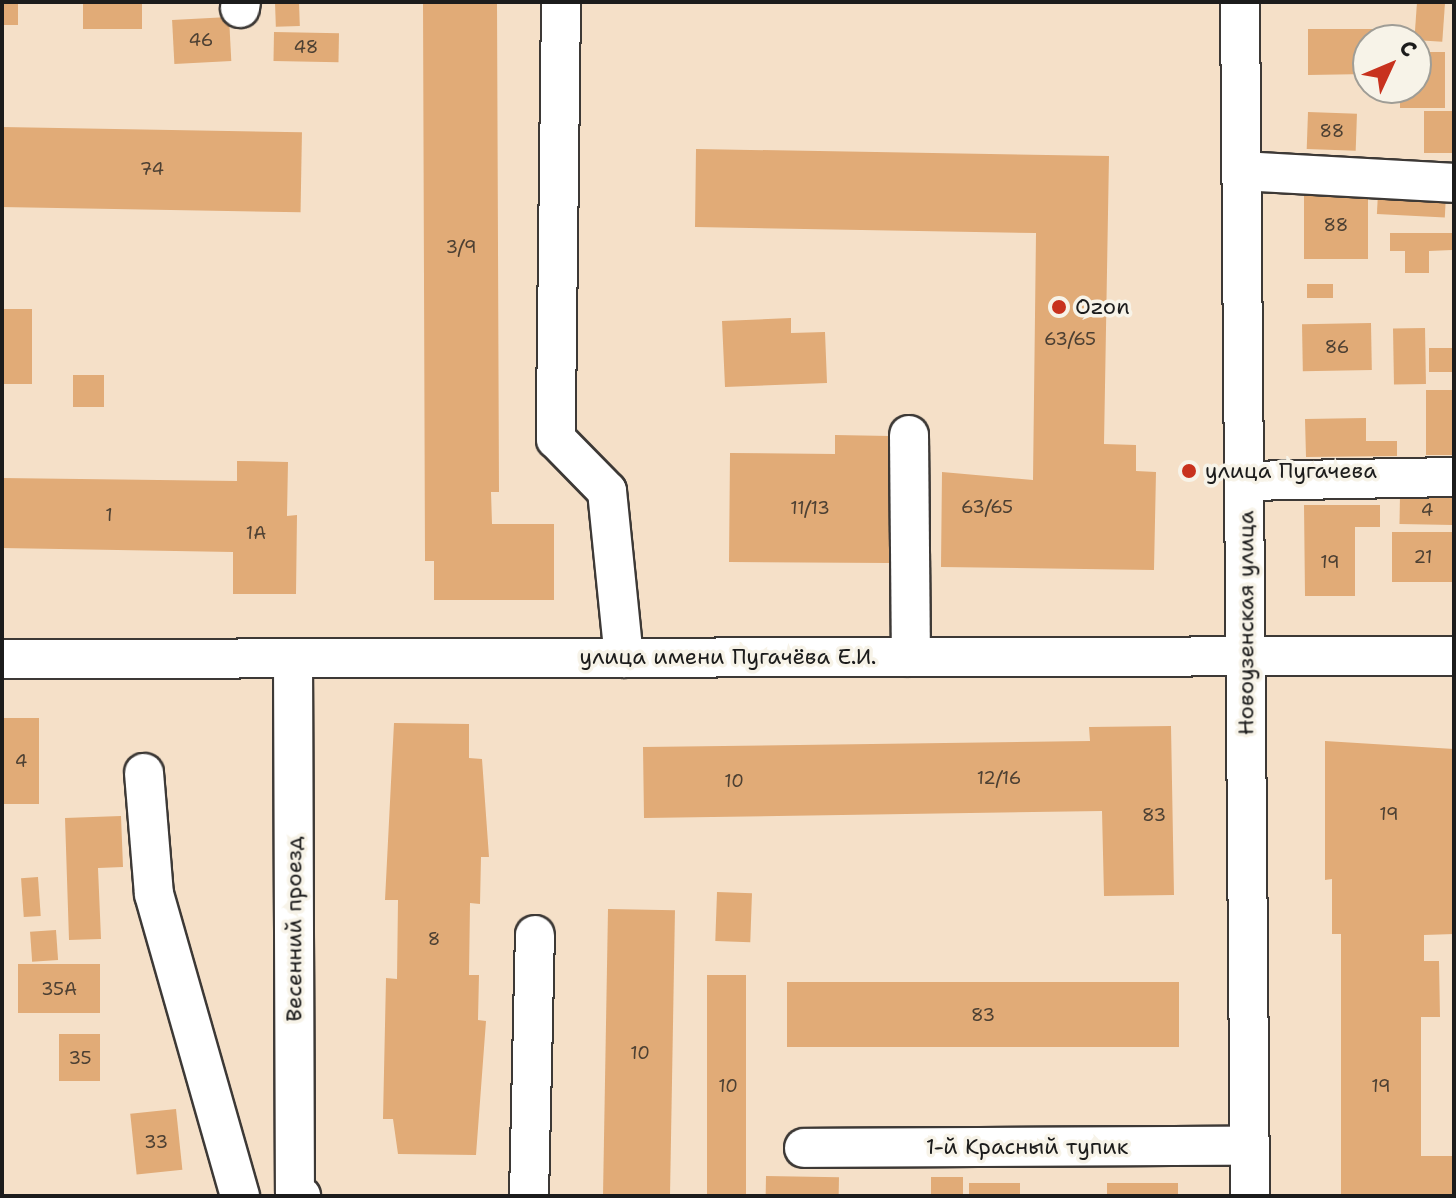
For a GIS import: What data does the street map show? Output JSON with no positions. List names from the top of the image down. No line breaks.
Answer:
{"streets":{"street":["Новоузенская улица","улица имени Пугачёва Е.И.","Весенний проезд","1-й Красный тупик"]},"crossings":[["Новоузенская улица","улица имени Пугачёва Е.И."],["Новоузенская улица","1-й Красный тупик"],["улица имени Пугачёва Е.И.","Весенний проезд"]],"places":["Ozon","улица Пугачева"],"house_numbers":["46","48","88","74","88","3/9","63/65","86","63/65","11/13","4","1","1А","21","19","4","12/16","10","19","83","8","35А","83","10","35","10","19","33"],"north":"top right"}
